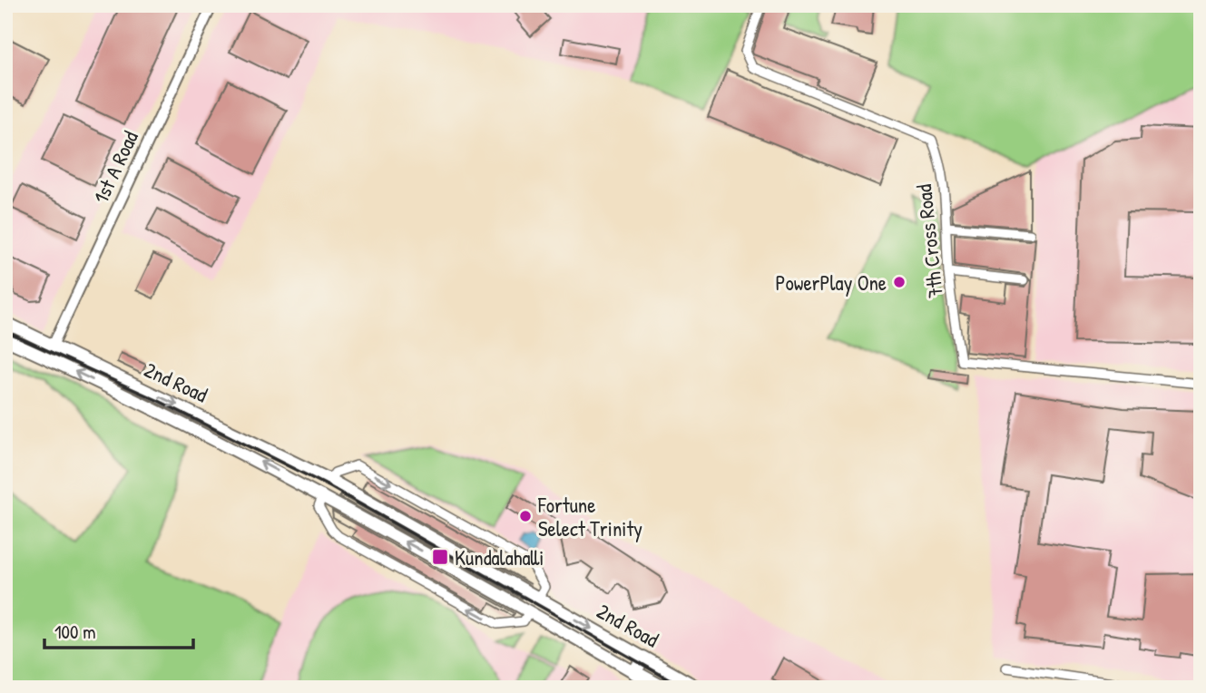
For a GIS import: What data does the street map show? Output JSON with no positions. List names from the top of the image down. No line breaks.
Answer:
{"streets":{"main road":["2nd Road"],"street":["1st A Road","7th Cross Road"]},"crossings":[["1st A Road","2nd Road"]],"places":{"other":["PowerPlay One","Fortune Select Trinity"],"transit":["Kundalahalli"]},"scale_bar":"100 m"}
